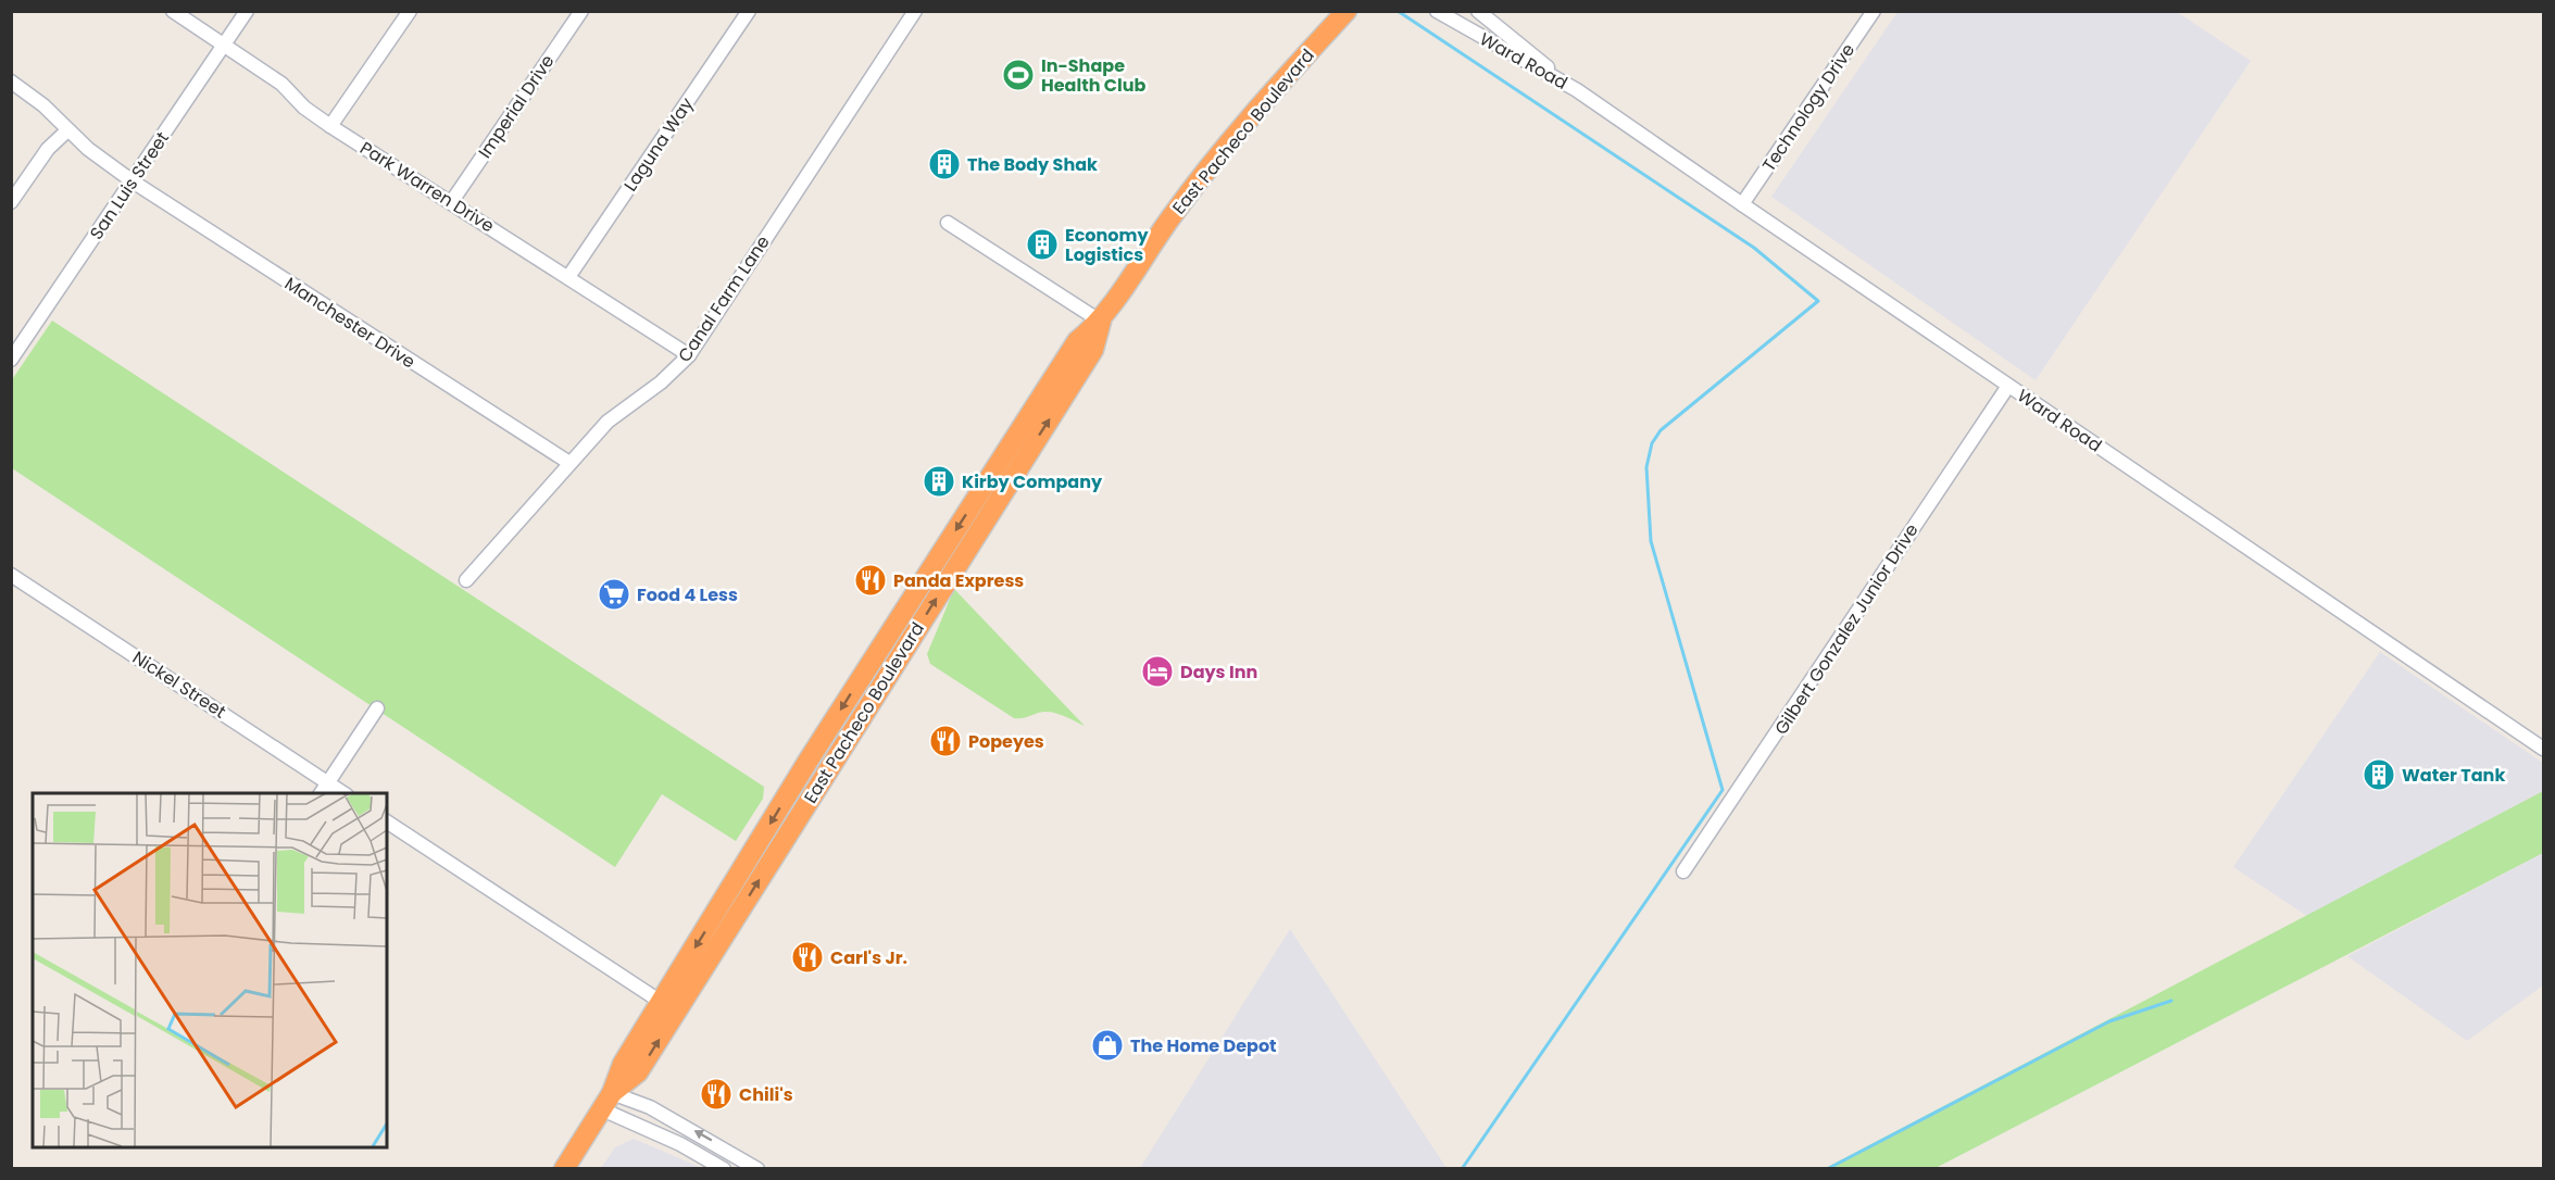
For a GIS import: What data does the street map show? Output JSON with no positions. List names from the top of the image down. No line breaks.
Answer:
{"streets":{"highway":["East Pacheco Boulevard"],"street":["Ward Road","Imperial Drive","Technology Drive","Laguna Way","San Luis Street","Park Warren Drive","Canal Farm Lane","Manchester Drive","Gilbert Gonzalez Junior Drive","Nickel Street"]},"crossings":[["Ward Road","Technology Drive"],["Ward Road","Gilbert Gonzalez Junior Drive"],["Imperial Drive","Park Warren Drive"],["Laguna Way","Park Warren Drive"],["San Luis Street","Park Warren Drive"],["San Luis Street","Manchester Drive"],["Park Warren Drive","Canal Farm Lane"],["Canal Farm Lane","Manchester Drive"]],"places":{"sports":["In-Shape Health Club"],"building":["The Body Shak","Economy Logistics","Kirby Company","Water Tank"],"restaurant":["Panda Express","Popeyes","Carl's Jr.","Chili's"],"supermarket":["Food 4 Less"],"hotel":["Days Inn"],"shop":["The Home Depot"]}}
